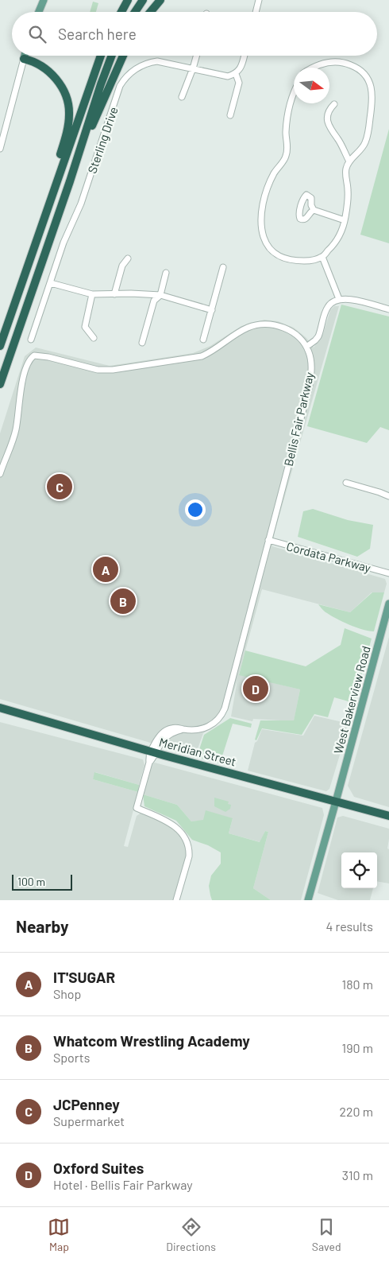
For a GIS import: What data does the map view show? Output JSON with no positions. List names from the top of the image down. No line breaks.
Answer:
{"streets":{"highway":["Meridian Street"],"main road":["West Bakerview Road"],"street":["Sterling Drive","Bellis Fair Parkway","Cordata Parkway"]},"crossings":[["Bellis Fair Parkway","Cordata Parkway"],["Bellis Fair Parkway","Meridian Street"],["West Bakerview Road","Meridian Street"]],"scale_bar":"100 m","north":"right","page":{"search":"Search here","pins":["C","A","B","D"],"scale":"100 m","heading":["Nearby","4 results"],"list":[{"mark":"A","name":"IT'SUGAR","note":"Shop","value":"180 m"},{"mark":"B","name":"Whatcom Wrestling Academy","note":"Sports","value":"190 m"},{"mark":"C","name":"JCPenney","note":"Supermarket","value":"220 m"},{"mark":"D","name":"Oxford Suites","note":"Hotel · Bellis Fair Parkway","value":"310 m"}],"nav":["Map","Directions","Saved"]}}
